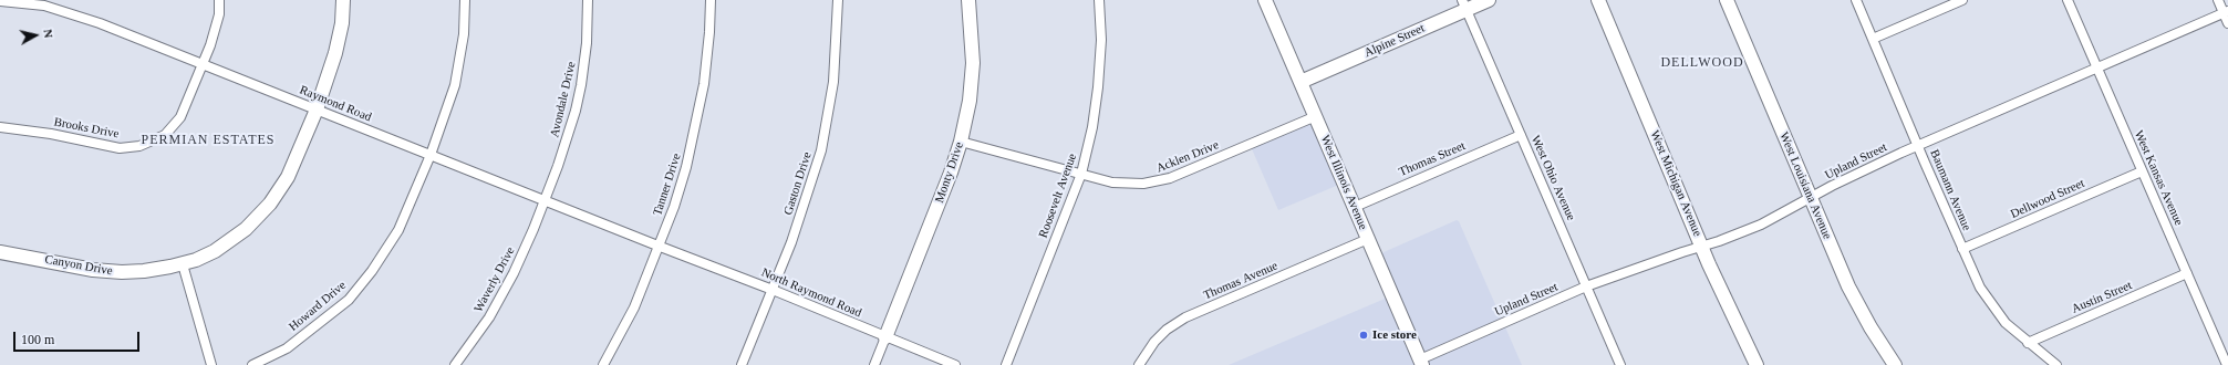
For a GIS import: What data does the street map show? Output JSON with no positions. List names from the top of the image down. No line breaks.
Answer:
{"streets":{"street":["Alpine Street","Avondale Drive","Raymond Road","Brooks Drive","Acklen Drive","Thomas Street","Upland Street","Monty Drive","West Ohio Avenue","West Kansas Avenue","West Illinois Avenue","Gaston Drive","West Michigan Avenue","Tanner Drive","West Louisiana Avenue","Baumann Avenue","Roosevelt Avenue","Dellwood Street","Canyon Drive","Waverly Drive","Thomas Avenue","North Raymond Road","Austin Street","Howard Drive"]},"crossings":[["Alpine Street","West Ohio Avenue"],["Alpine Street","West Illinois Avenue"],["Avondale Drive","Raymond Road"],["Avondale Drive","Waverly Drive"],["Raymond Road","Brooks Drive"],["Raymond Road","Tanner Drive"],["Raymond Road","Canyon Drive"],["Raymond Road","Waverly Drive"],["Raymond Road","North Raymond Road"],["Raymond Road","Howard Drive"],["Acklen Drive","Monty Drive"],["Acklen Drive","West Illinois Avenue"],["Acklen Drive","Roosevelt Avenue"],["Thomas Street","West Ohio Avenue"],["Thomas Street","West Illinois Avenue"],["Upland Street","West Ohio Avenue"],["Upland Street","West Kansas Avenue"],["Upland Street","West Illinois Avenue"],["Upland Street","West Michigan Avenue"],["Upland Street","West Louisiana Avenue"],["Upland Street","Baumann Avenue"],["Monty Drive","North Raymond Road"],["West Kansas Avenue","Dellwood Street"],["West Kansas Avenue","Austin Street"],["West Illinois Avenue","Thomas Avenue"],["Gaston Drive","North Raymond Road"],["Tanner Drive","North Raymond Road"],["Baumann Avenue","Dellwood Street"],["Baumann Avenue","Austin Street"]],"districts":["DELLWOOD","PERMIAN ESTATES"],"places":["Ice store"],"scale_bar":"100 m","north":"right"}
